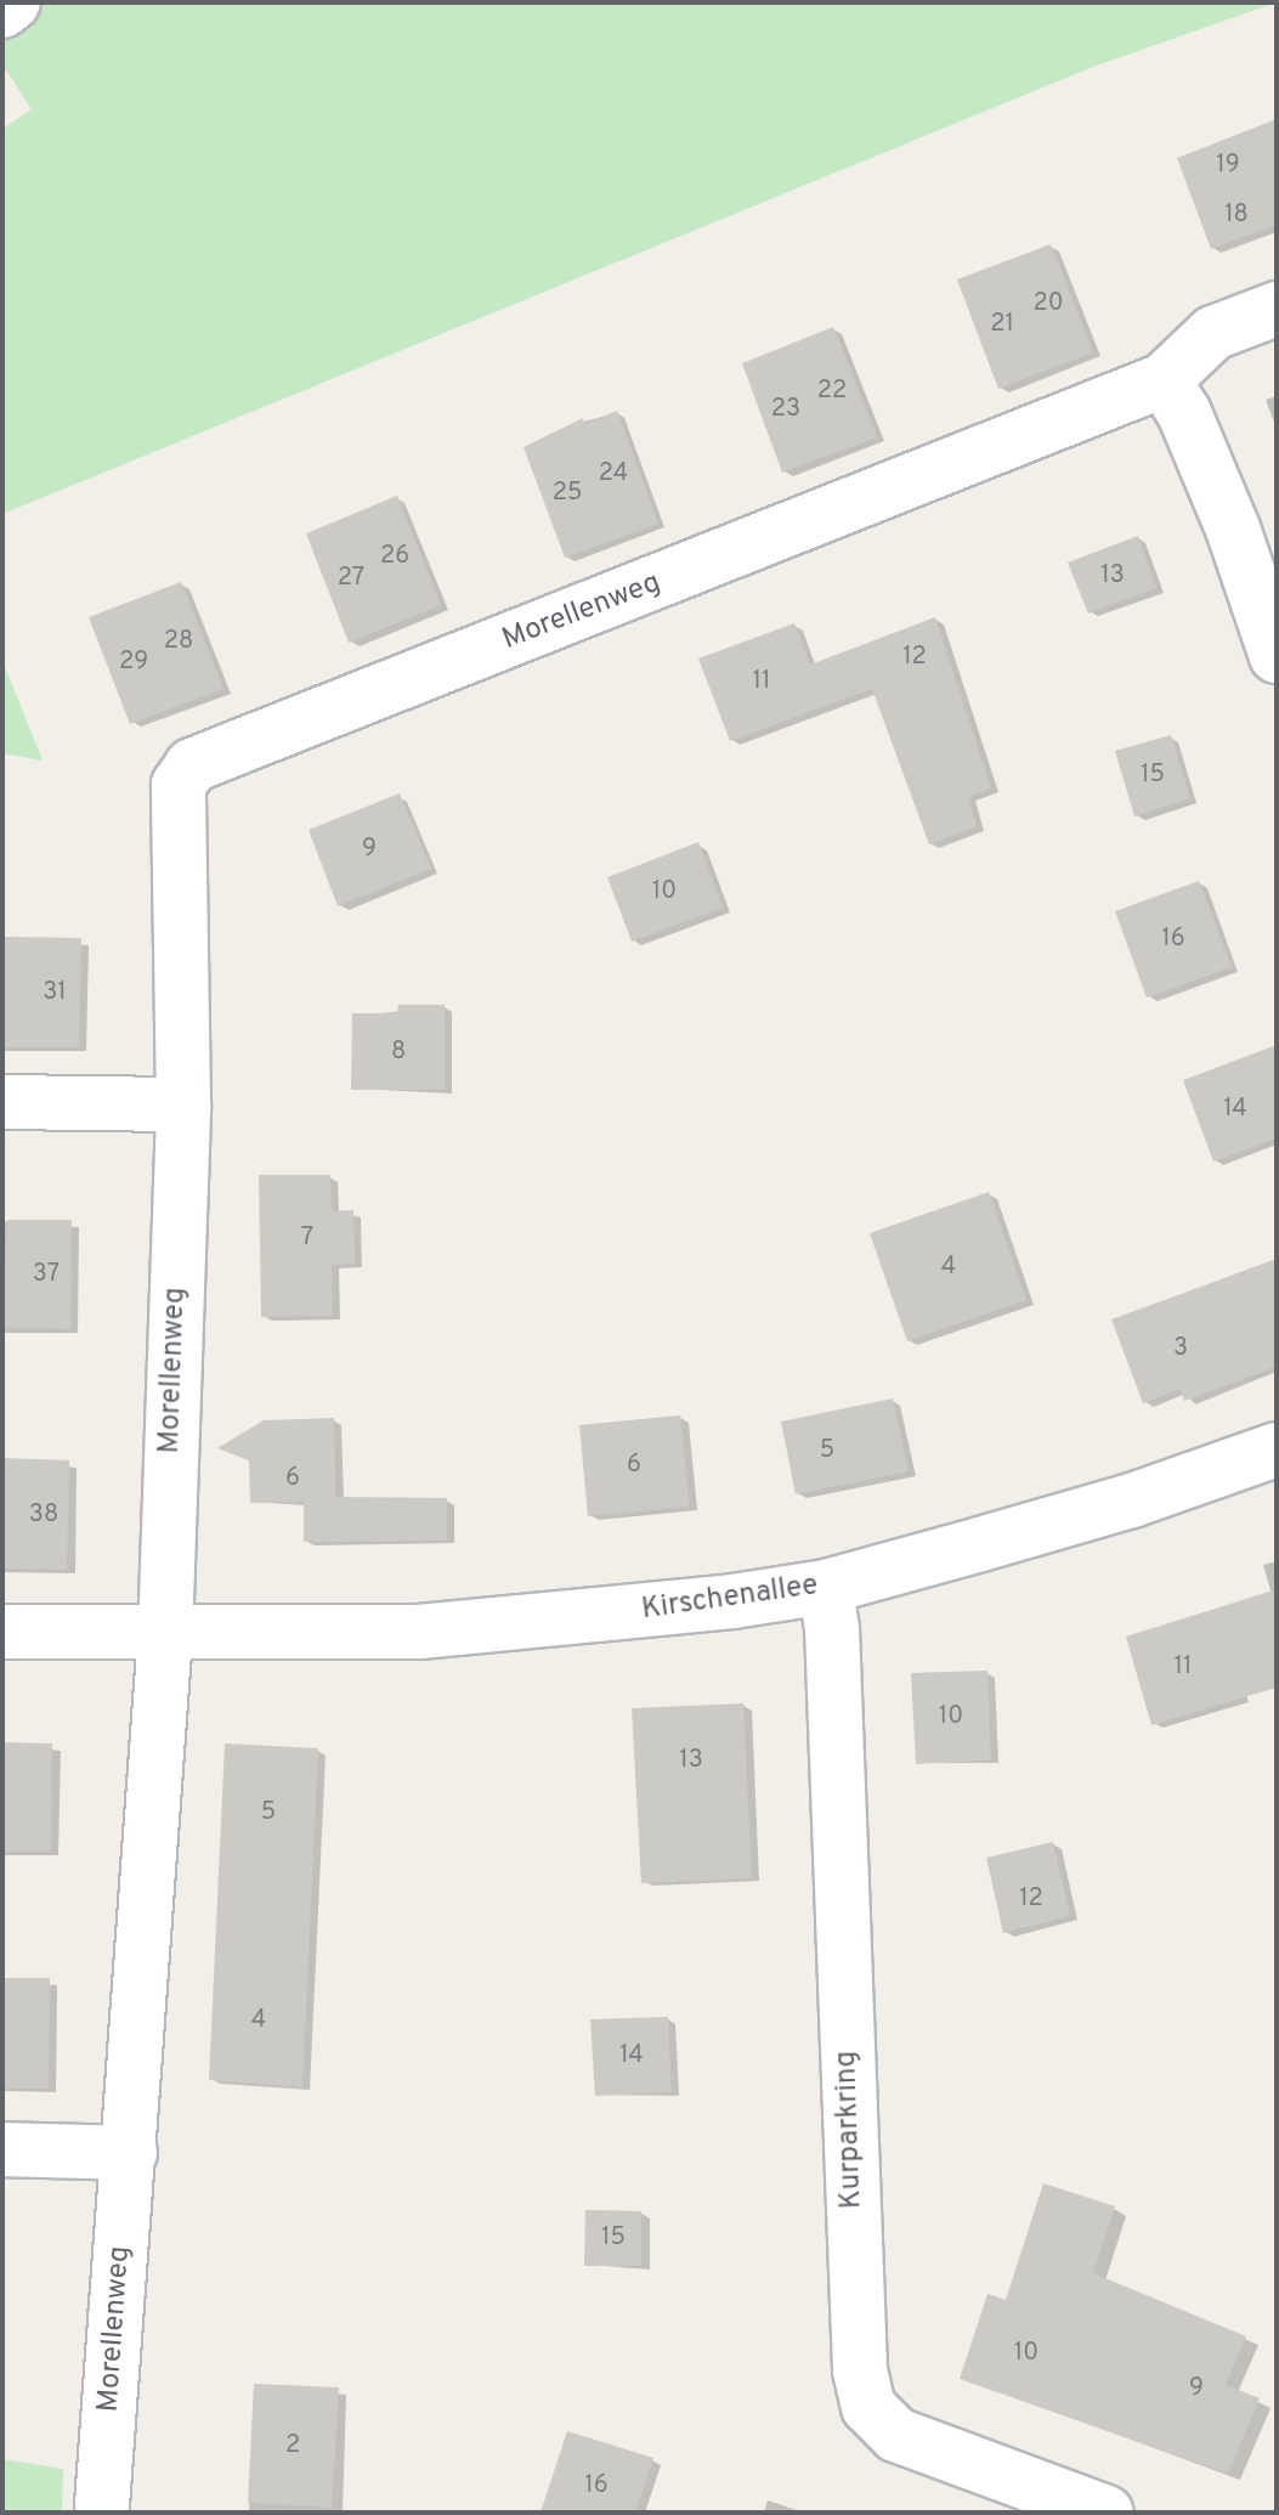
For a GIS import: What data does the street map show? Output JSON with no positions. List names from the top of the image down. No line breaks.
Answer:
{"streets":{"street":["Morellenweg","Kirschenallee","Kurparkring"]},"crossings":[["Morellenweg","Kirschenallee"],["Kirschenallee","Kurparkring"]],"house_numbers":["19","18","20","21","22","23","24","25","26","13","27","28","12","29","11","15","9","10","16","31","8","14","7","4","37","3","5","6","6","38","11","10","13","5","12","4","14","15","10","9","2","16"]}
